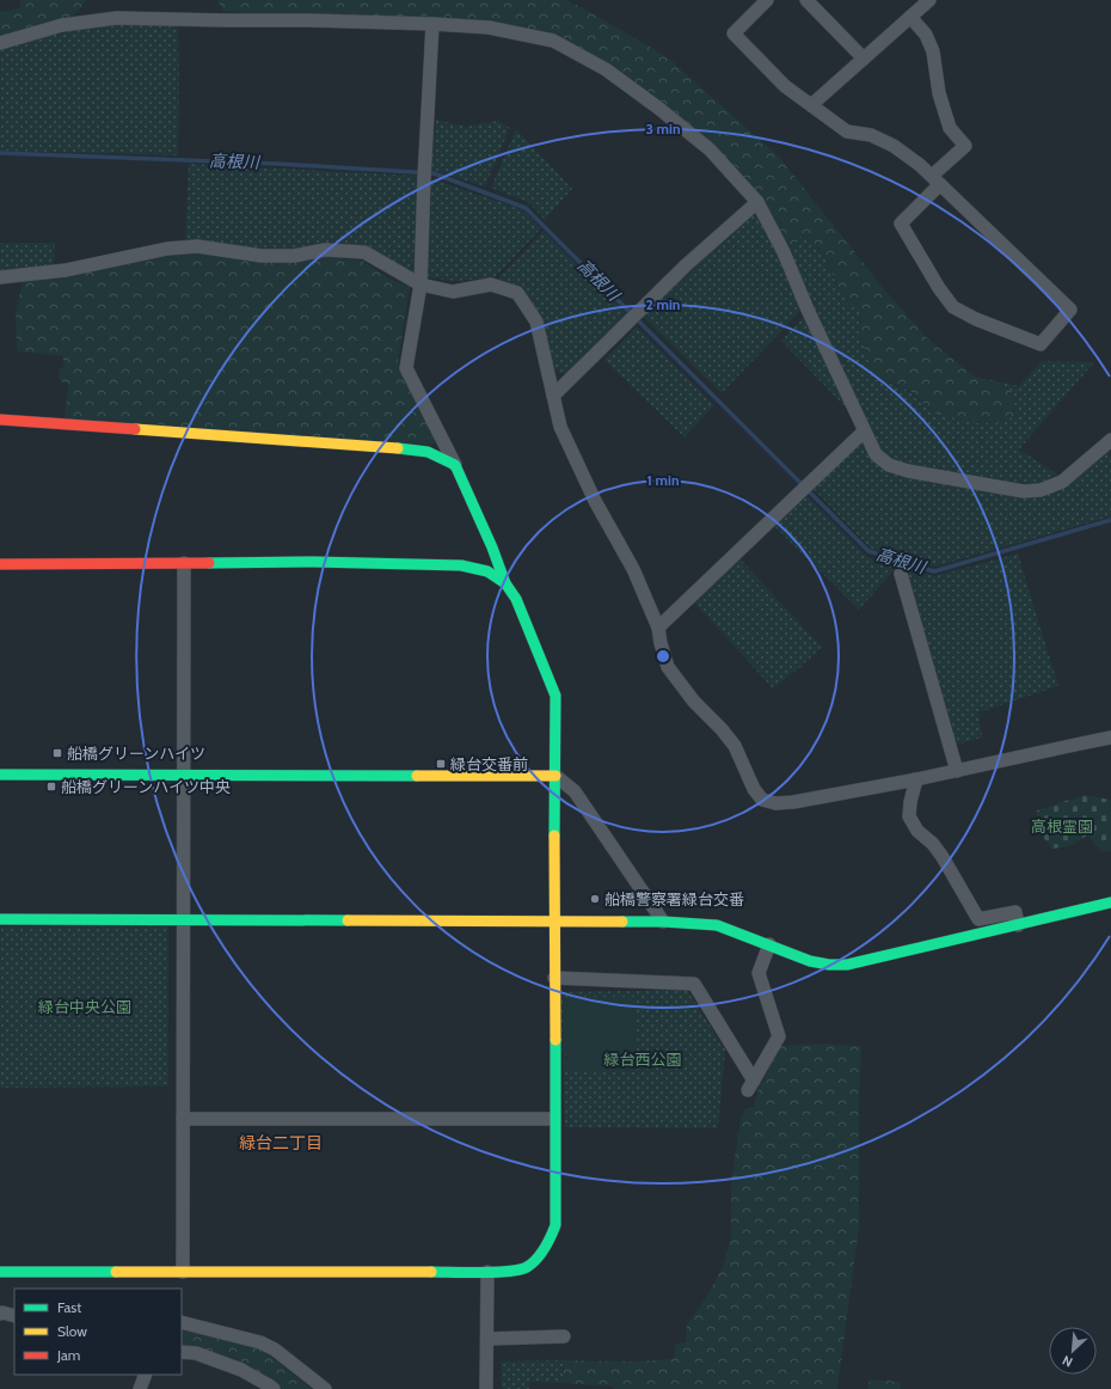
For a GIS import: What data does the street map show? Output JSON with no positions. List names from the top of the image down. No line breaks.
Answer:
{"districts":["緑台二丁目"],"water":["高根川"],"parks":["高根霊園","緑台中央公園","緑台西公園"],"places":{"transit":["船橋グリーンハイツ","緑台交番前","船橋グリーンハイツ中央"],"other":["船橋警察署緑台交番"]},"legend":["Fast","Slow","Jam"],"north":"bottom left","rings":["3 min","2 min","1 min"]}
